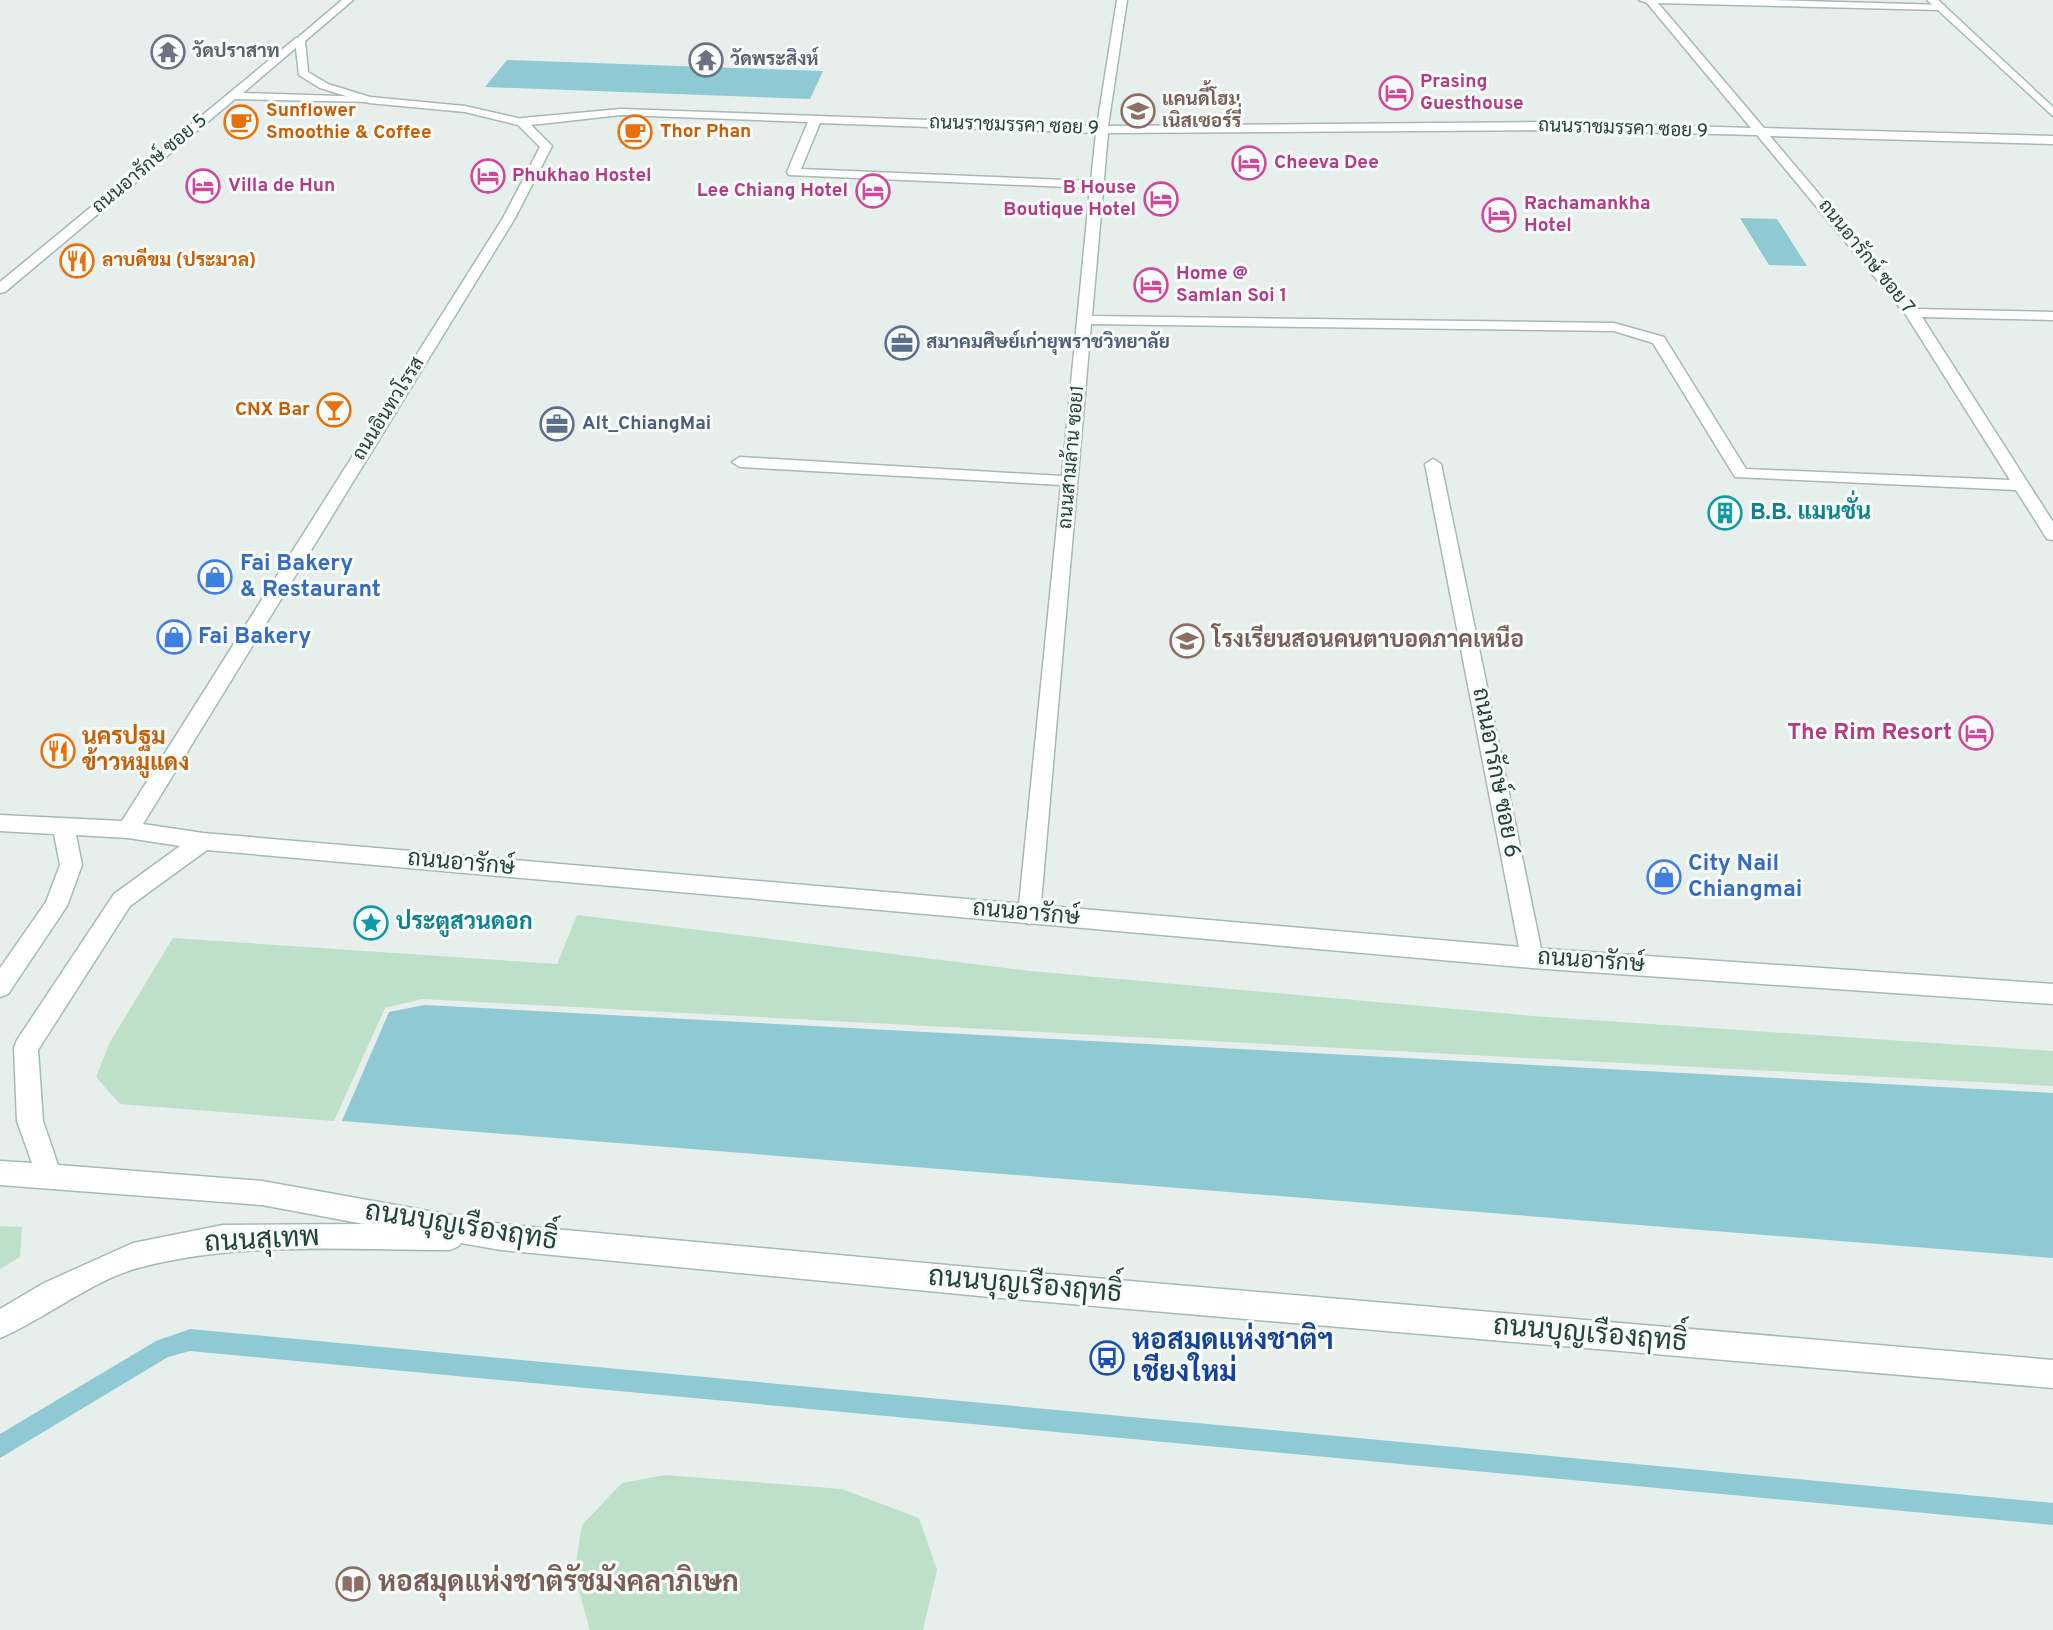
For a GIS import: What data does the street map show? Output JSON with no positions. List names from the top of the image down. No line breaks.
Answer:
{"streets":{"street":["ถนนราชมรรคา ซอย 9","ถนนอารักษ์ ซอย 5","ถนนอารักษ์ ซอย 7","ถนนอินทวโรรส","ถนนสามล้าน ซอย1","ถนนอารักษ์ ซอย 6","ถนนอารักษ์","ถนนบุญเรืองฤทธิ์","ถนนสุเทพ"]},"crossings":[["ถนนราชมรรคา ซอย 9","ถนนอารักษ์ ซอย 7"],["ถนนราชมรรคา ซอย 9","ถนนอินทวโรรส"],["ถนนราชมรรคา ซอย 9","ถนนสามล้าน ซอย1"],["ถนนอินทวโรรส","ถนนอารักษ์"],["ถนนสามล้าน ซอย1","ถนนอารักษ์"],["ถนนอารักษ์ ซอย 6","ถนนอารักษ์"],["ถนนบุญเรืองฤทธิ์","ถนนสุเทพ"]],"places":{"temple":["วัดปราสาท","วัดพระสิงห์"],"hotel":["Prasing Guesthouse","Cheeva Dee","Phukhao Hostel","Villa de Hun","Lee Chiang Hotel","B House Boutique Hotel","Rachamankha Hotel","Home @ Samlan Soi 1","The Rim Resort"],"school or university":["แคนดี้โฮม เนิสเซอร์รี่","โรงเรียนสอนคนตาบอดภาคเหนือ"],"cafe":["Sunflower Smoothie & Coffee","Thor Phan"],"restaurant":["ลาบดีขม (ประมวล)","นครปฐม ข้าวหมูแดง"],"office":["สมาคมศิษย์เก่ายุพราชวิทยาลัย","Alt_ChiangMai"],"bar":["CNX Bar"],"building":["B.B. แมนชั่น"],"shop":["Fai Bakery & Restaurant","Fai Bakery","City Nail Chiangmai"],"place":["ประตูสวนดอก"],"bus stop":["หอสมุดแห่งชาติฯ เชียงใหม่"],"library":["หอสมุดแห่งชาติรัชมังคลาภิเษก"]}}
